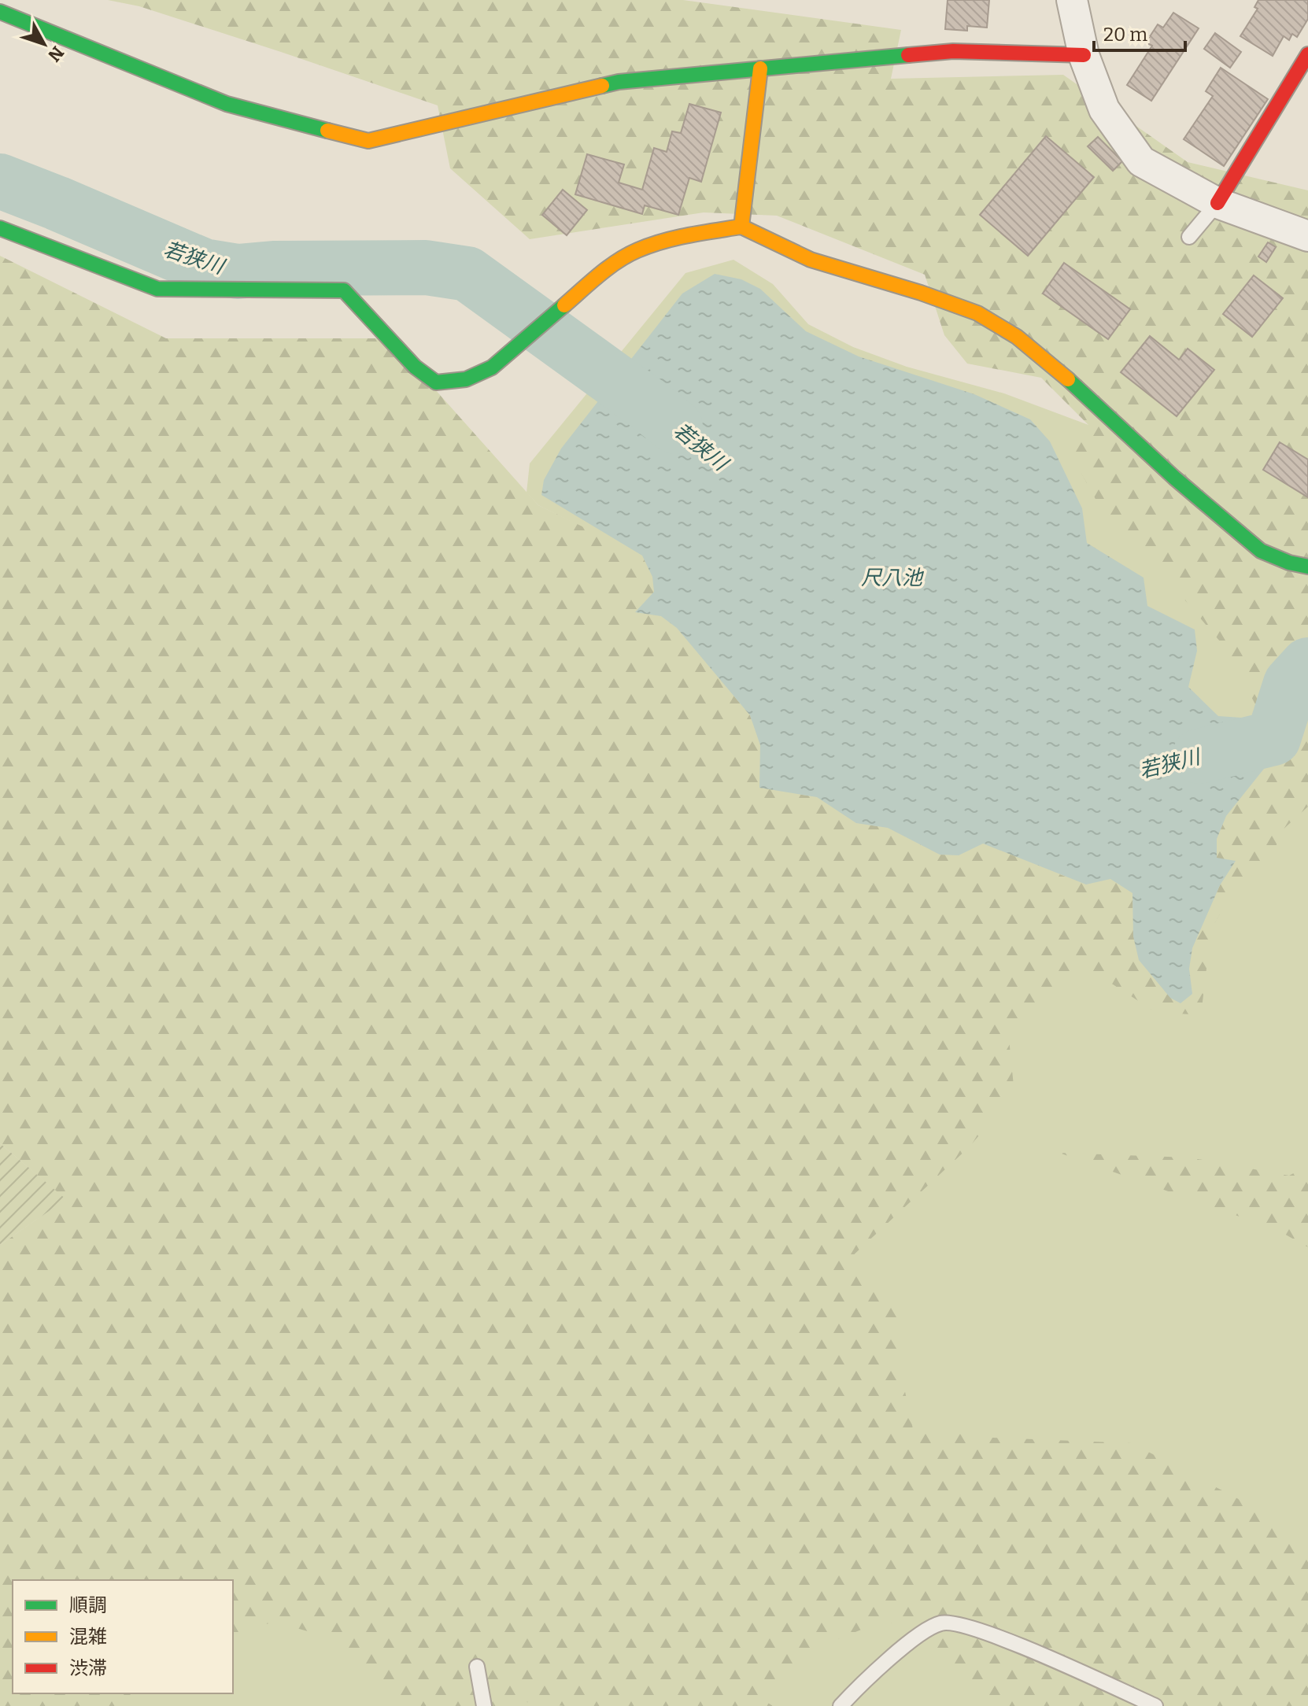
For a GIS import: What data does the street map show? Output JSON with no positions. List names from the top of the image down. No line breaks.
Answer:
{"water":["若狭川","尺八池"],"legend":["順調","混雑","渋滞"],"scale_bar":"20 m","north":"bottom right"}
